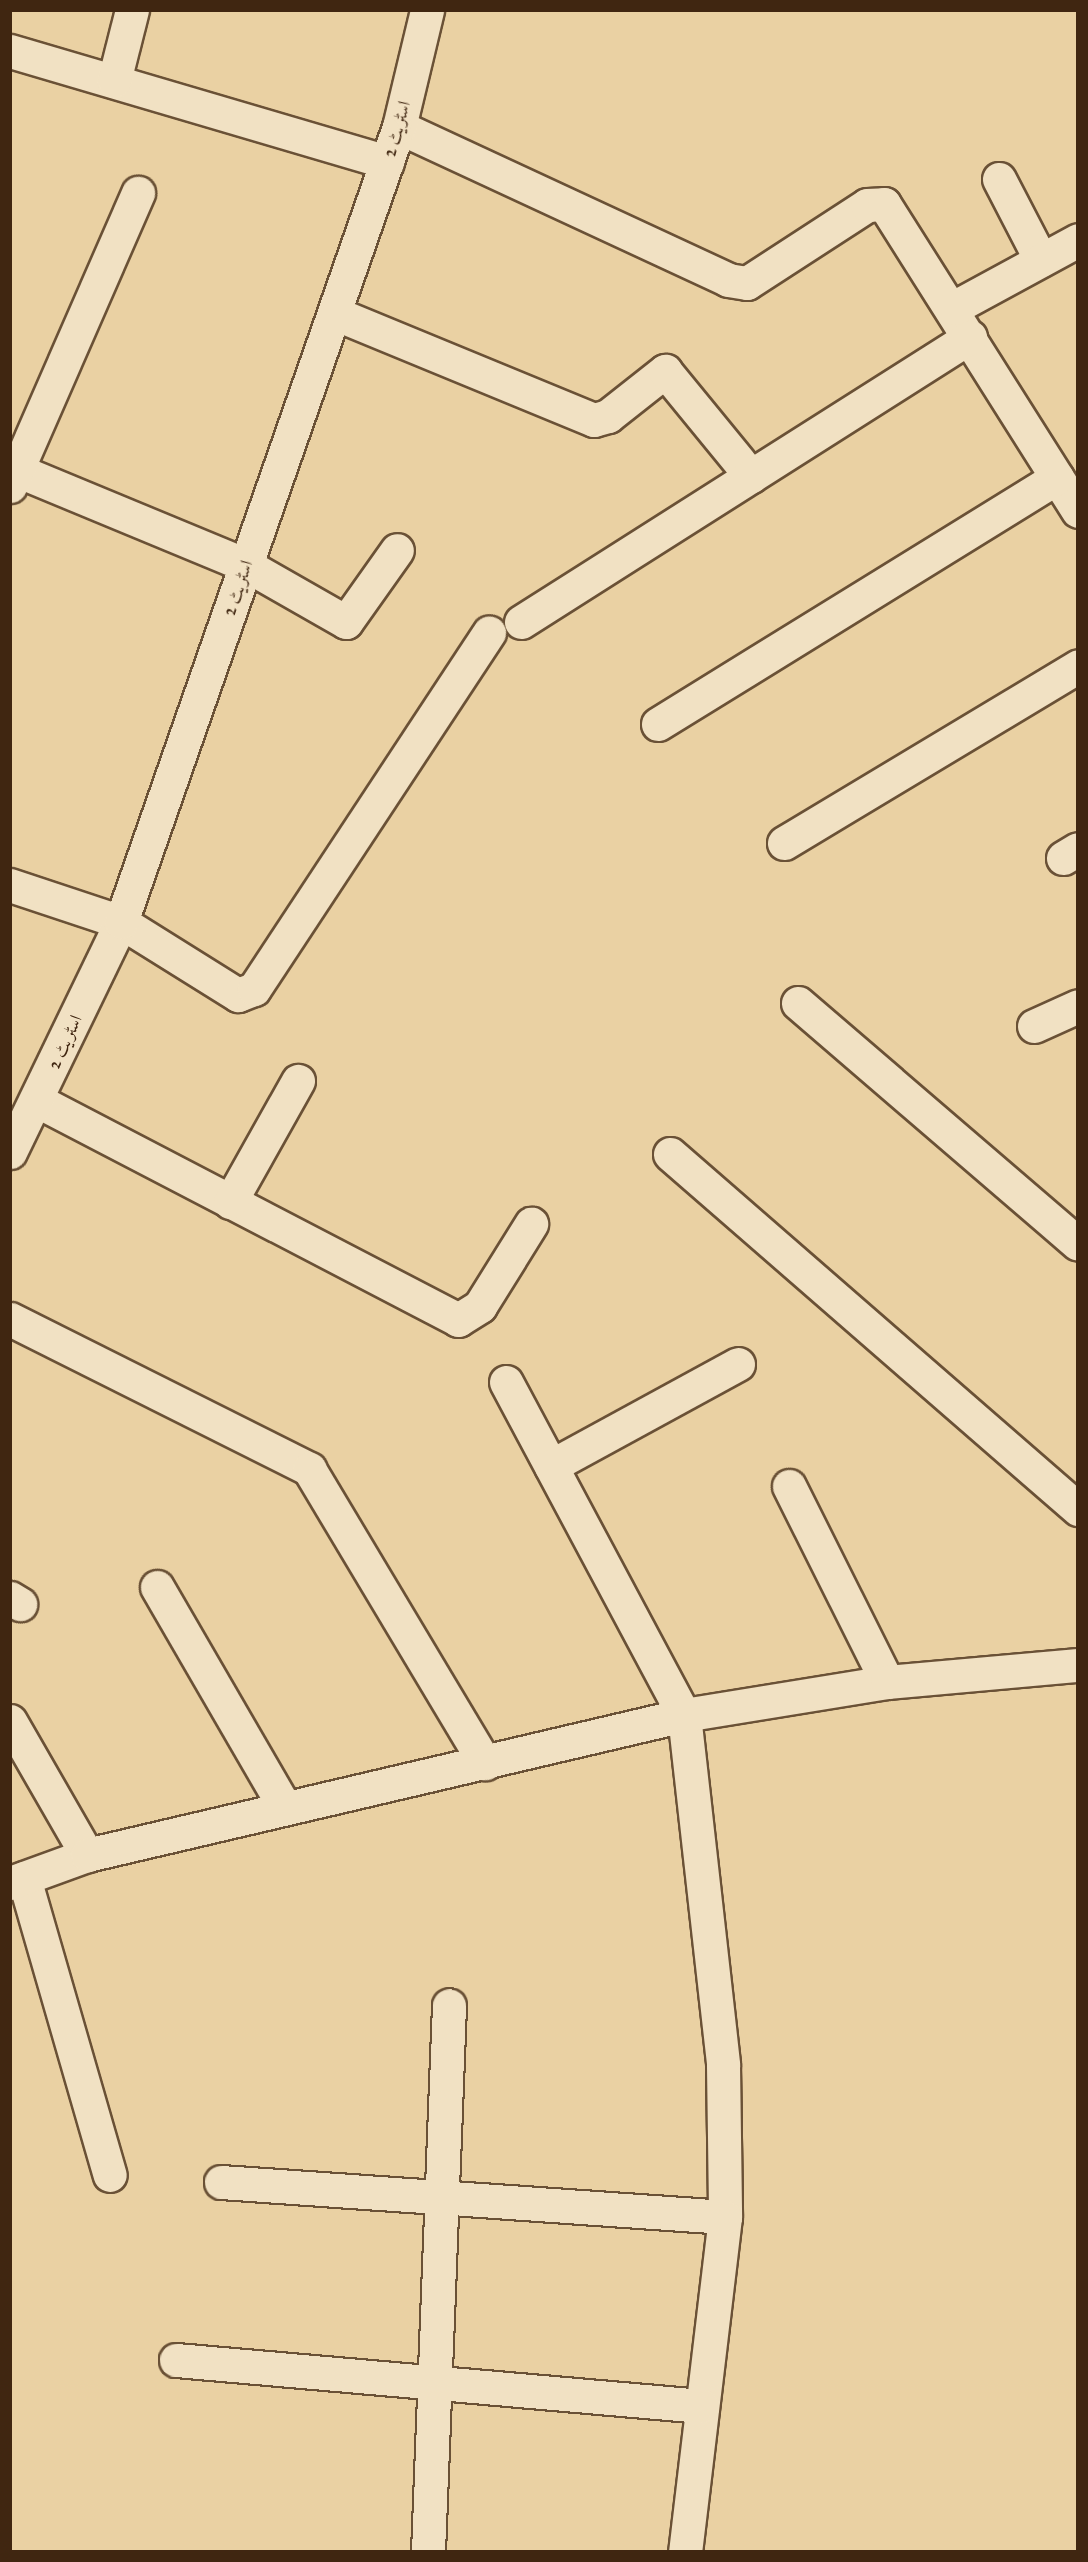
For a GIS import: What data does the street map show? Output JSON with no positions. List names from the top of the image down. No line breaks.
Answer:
{"streets":{"street":["اسٹریٹ 2"]}}
